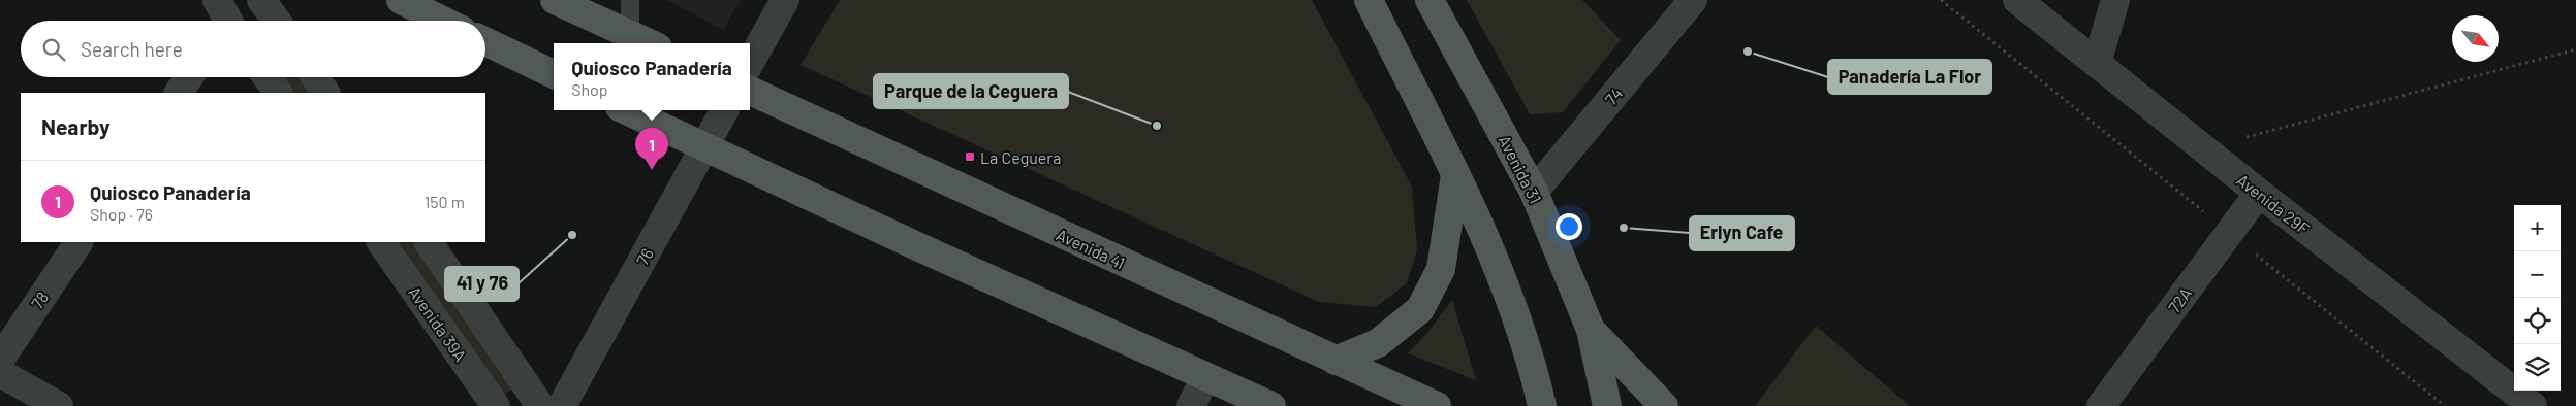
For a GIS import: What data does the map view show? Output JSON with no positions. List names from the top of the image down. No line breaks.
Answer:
{"streets":{"main road":["Avenida 31","Avenida 41"],"street":["74","Avenida 29F","76","78","72A","Avenida 39A"]},"crossings":[["74","Avenida 31"],["Avenida 29F","72A"]],"places":{"other":["Panadería La Flor","Parque de la Ceguera","Erlyn Cafe","41 y 76"],"transit":["La Ceguera"]},"north":"bottom right","page":{"search":"Search here","popup":["Quiosco Panadería","Shop"],"heading":"Nearby","pins":"1","list":[{"mark":"1","name":"Quiosco Panadería","note":"Shop · 76","value":"150 m"}],"map_buttons":["+","−"]}}
